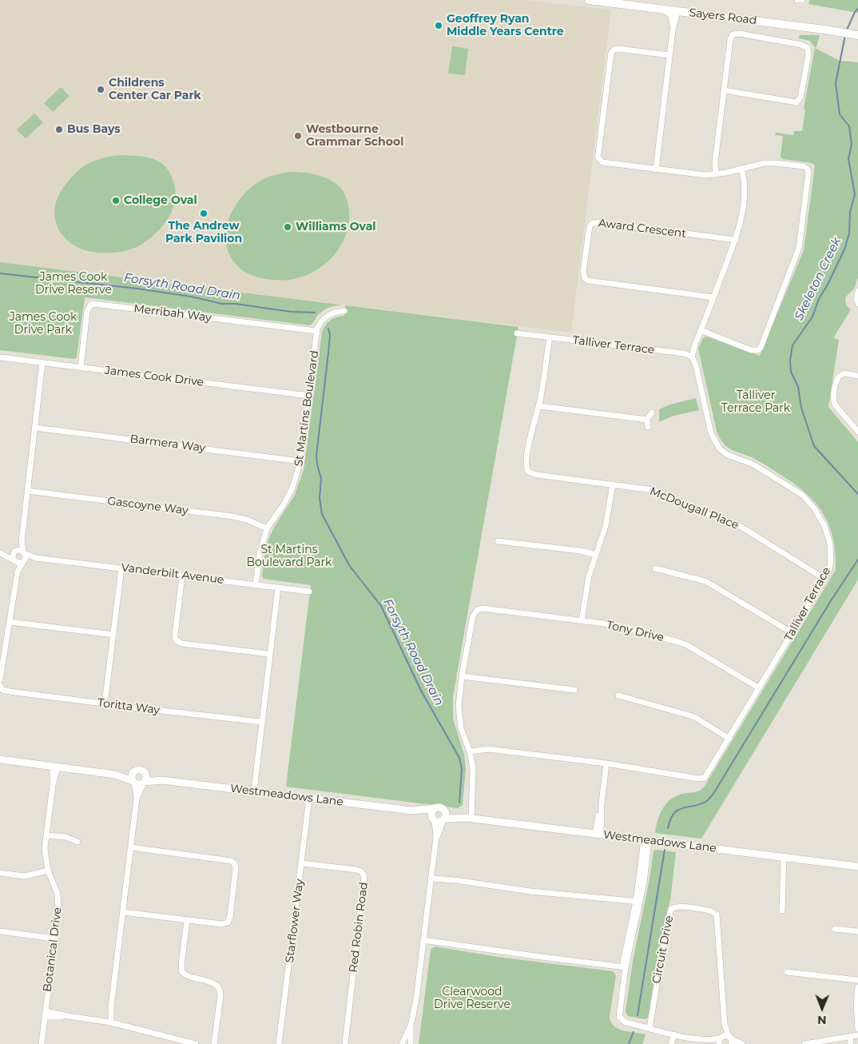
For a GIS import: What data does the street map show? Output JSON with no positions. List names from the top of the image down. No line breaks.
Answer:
{"streets":{"main road":["Sayers Road"],"street":["Award Crescent","Merribah Way","Talliver Terrace","James Cook Drive","St Martins Boulevard","Barmera Way","Gascoyne Way","McDougall Place","Vanderbilt Avenue","Tony Drive","Toritta Way","Westmeadows Lane","Starflower Way","Red Robin Road","Botanical Drive","Circuit Drive"]},"crossings":[["Merribah Way","James Cook Drive"],["Merribah Way","St Martins Boulevard"],["Talliver Terrace","McDougall Place"],["Talliver Terrace","Tony Drive"],["James Cook Drive","St Martins Boulevard"],["St Martins Boulevard","Barmera Way"],["St Martins Boulevard","Gascoyne Way"],["St Martins Boulevard","Vanderbilt Avenue"],["Westmeadows Lane","Starflower Way"],["Starflower Way","Red Robin Road"]],"water":["Skeleton Creek","Forsyth Road Drain"],"parks":["James Cook Drive Reserve","James Cook Drive Park","Talliver Terrace Park","St Martins Boulevard Park","Clearwood Drive Reserve"],"places":["Geoffrey Ryan Middle Years Centre","Childrens Center Car Park","Bus Bays","Westbourne Grammar School","College Oval","The Andrew Park Pavilion","Williams Oval"],"north":"bottom"}
